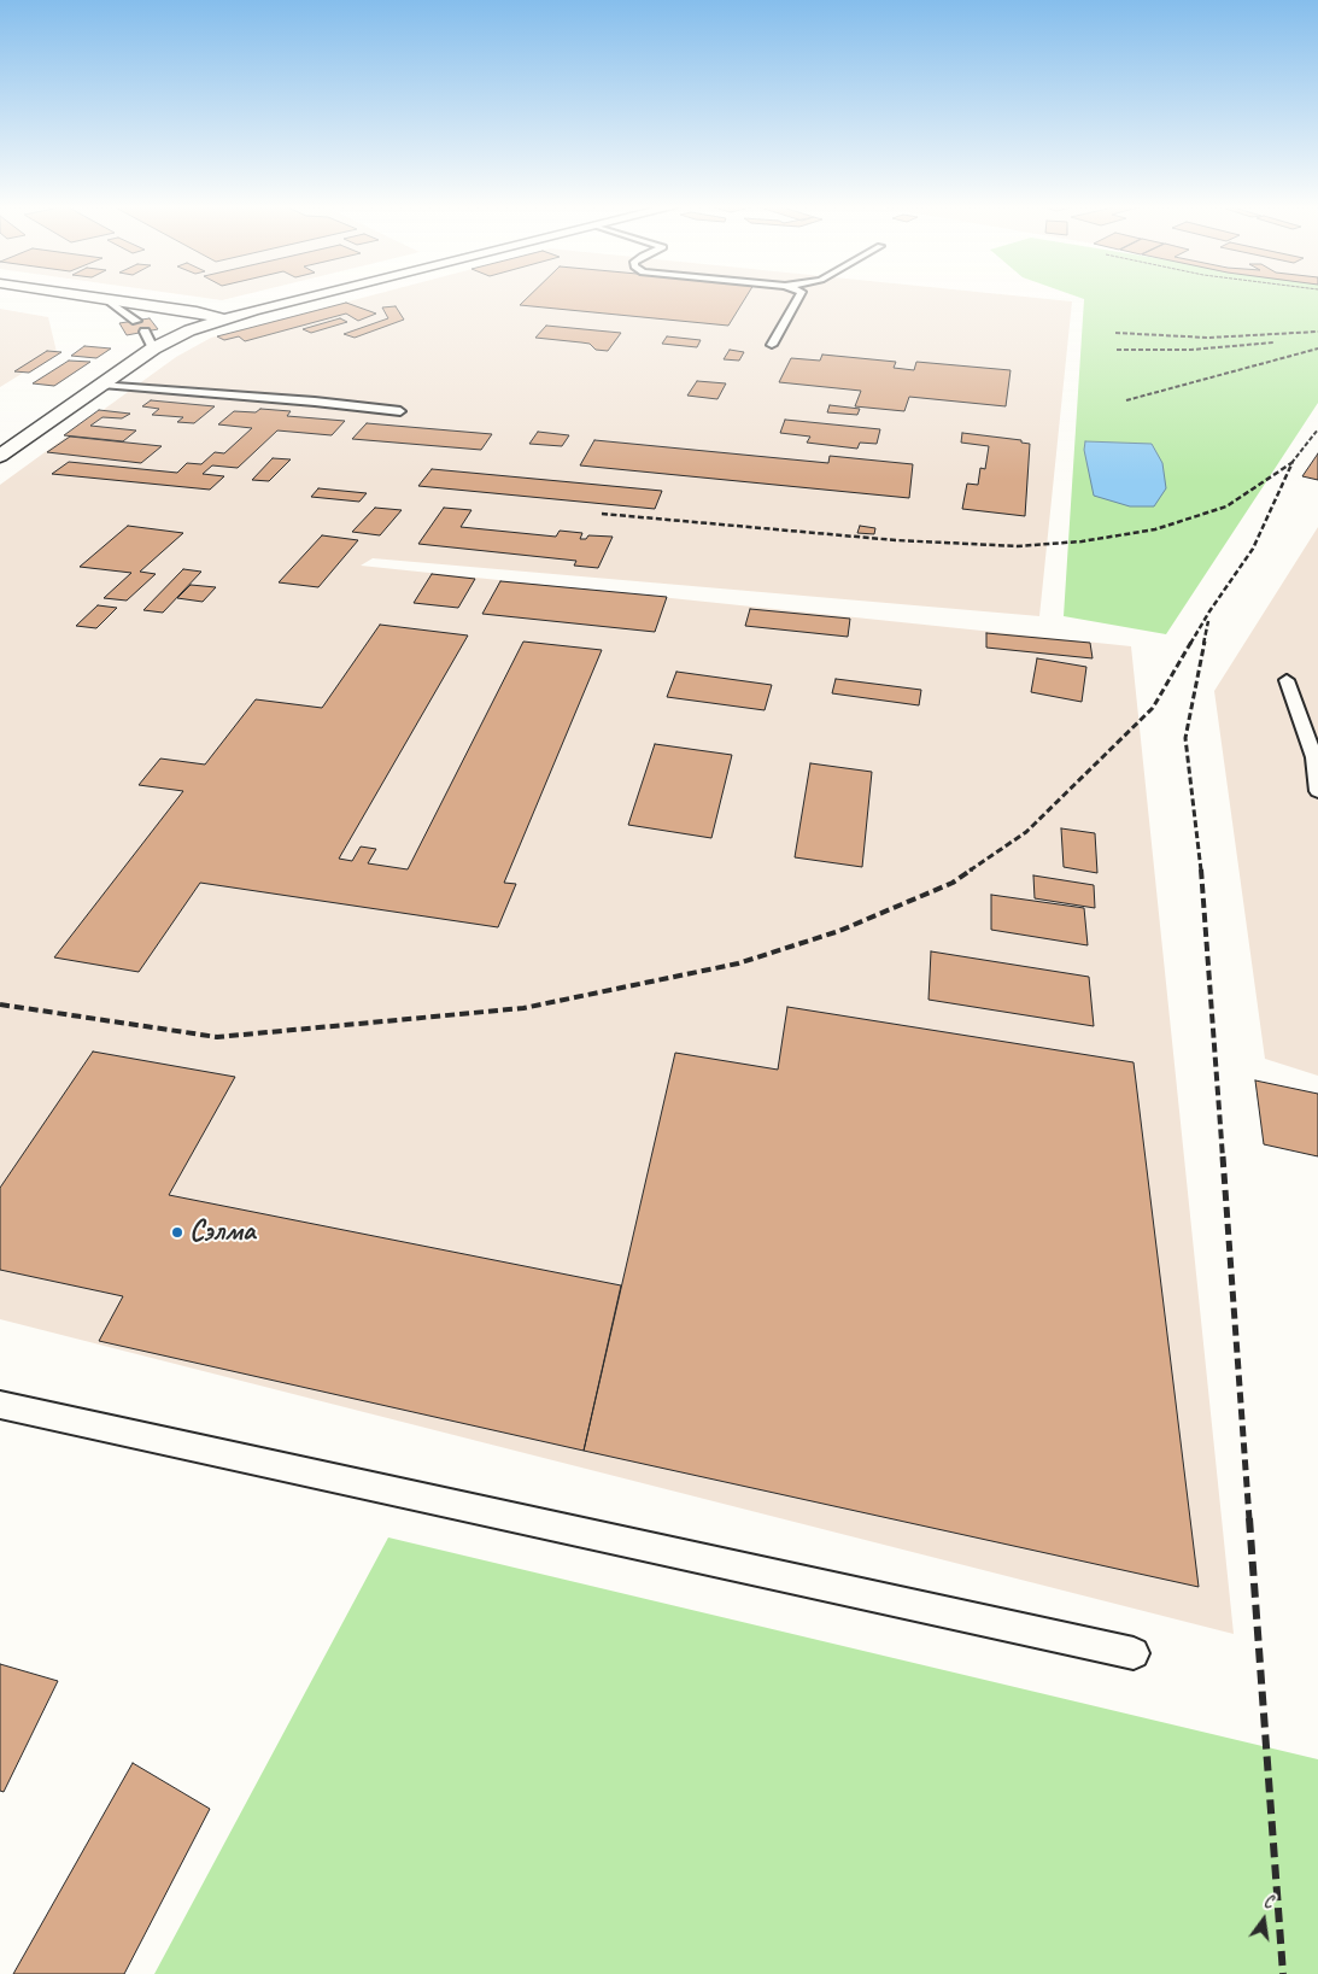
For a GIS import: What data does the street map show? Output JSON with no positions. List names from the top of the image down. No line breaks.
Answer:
{"places":["Сэлма"],"north":"top"}
